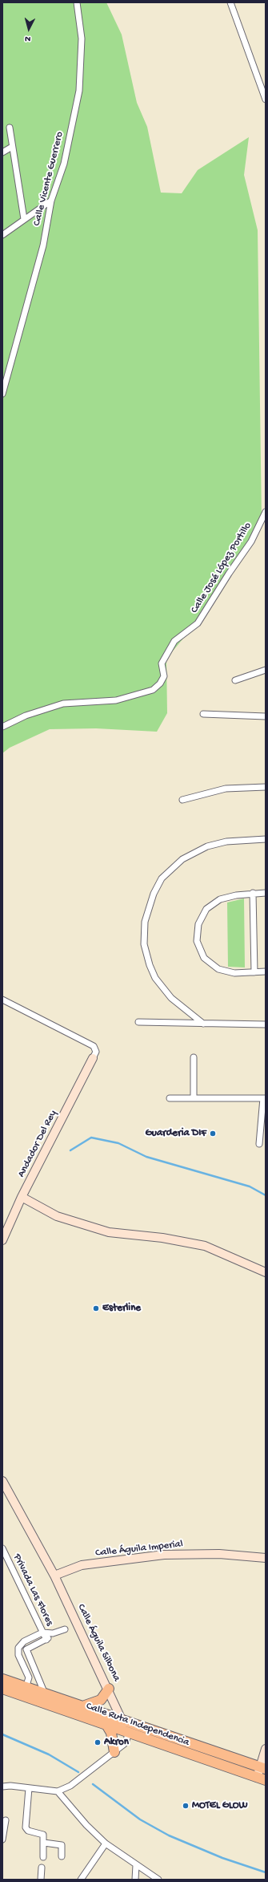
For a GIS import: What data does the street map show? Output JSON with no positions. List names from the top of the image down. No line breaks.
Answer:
{"streets":{"main road":["Calle Ruta Independencia"],"street":["Calle Vicente Guerrero","Calle José López Portillo","Andador Del Rey","Calle Águila Imperial","Privada Las Flores","Calle Águila Silbona"]},"crossings":[["Calle Águila Imperial","Calle Águila Silbona"],["Calle Águila Silbona","Calle Ruta Independencia"]],"places":["Guarderia DIF","Esterline","Akron","MOTEL GLOW"],"north":"bottom"}
